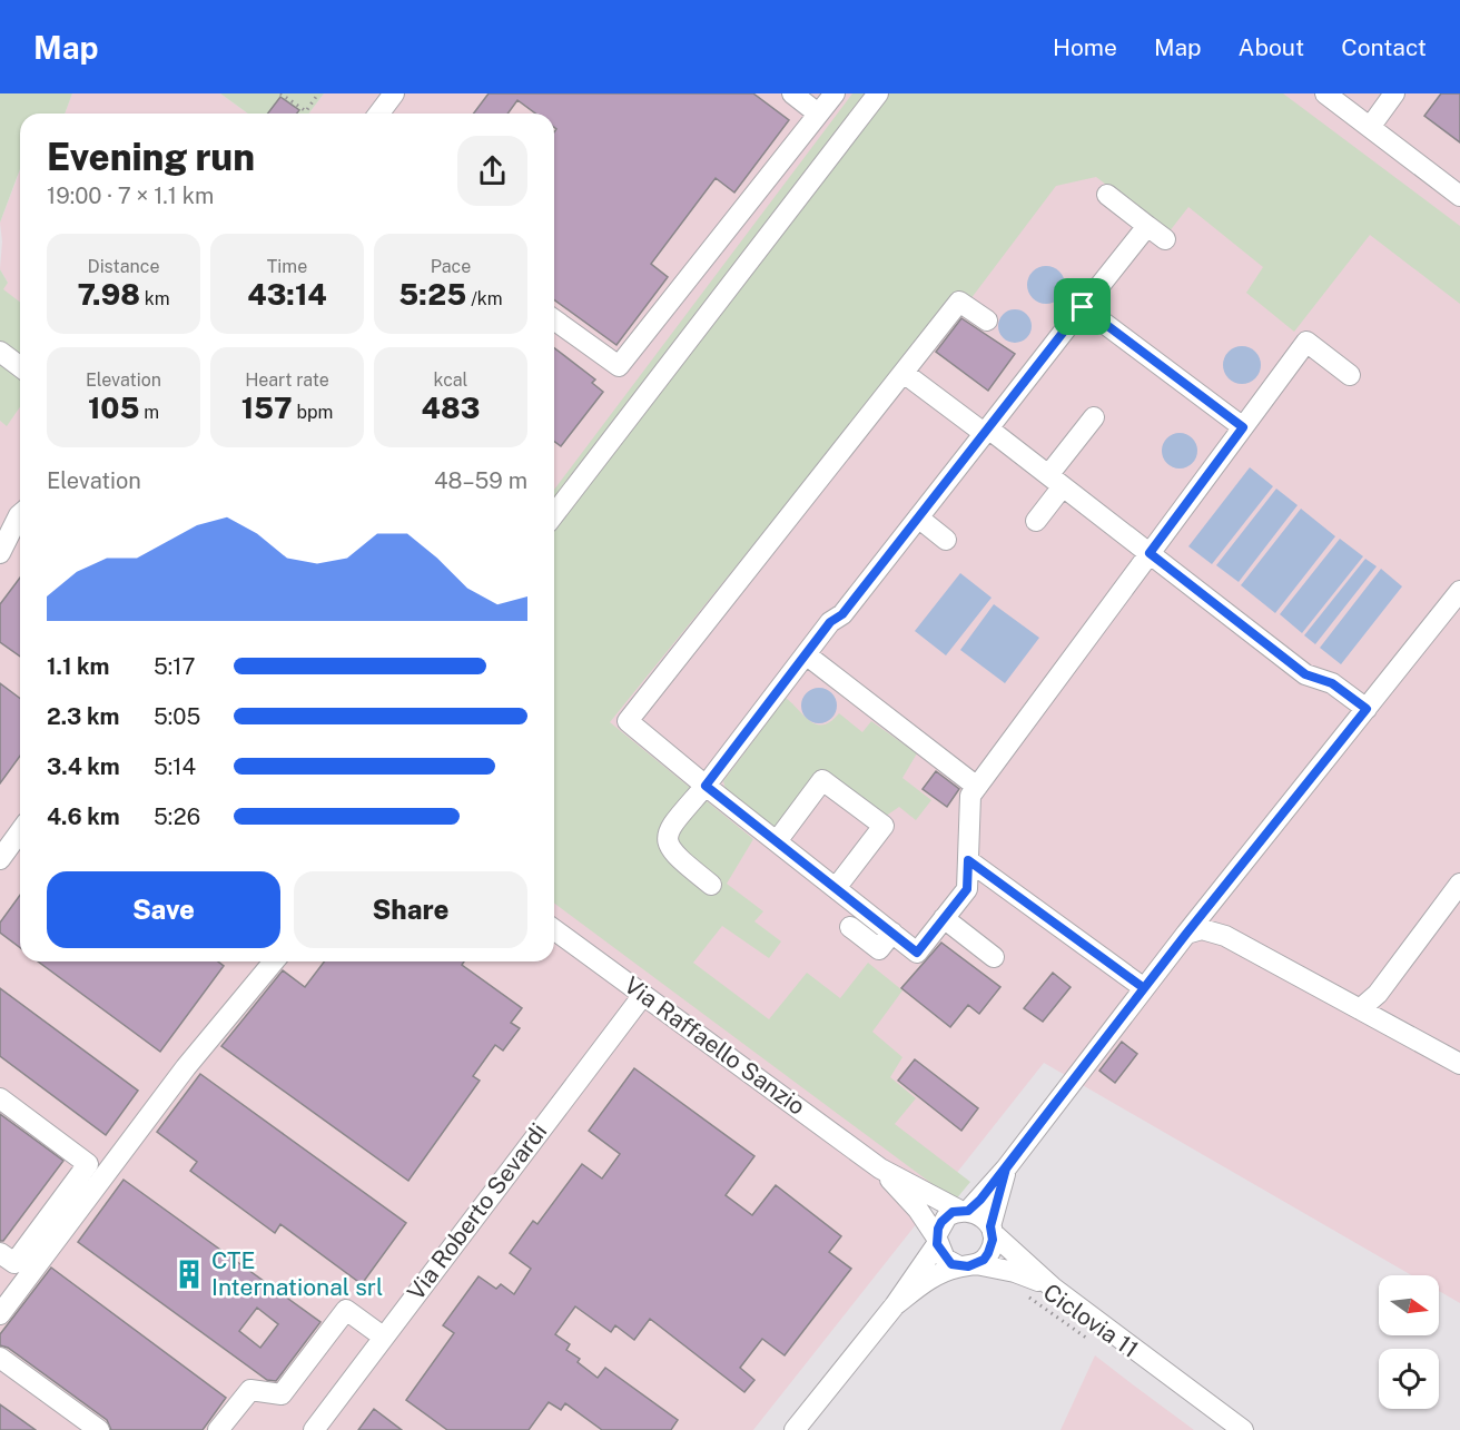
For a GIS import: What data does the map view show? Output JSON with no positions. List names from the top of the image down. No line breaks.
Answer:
{"streets":{"street":["Via Raffaello Sanzio","Via Roberto Sevardi"],"path":["Ciclovia 11"]},"crossings":[["Via Raffaello Sanzio","Via Roberto Sevardi"]],"places":{"building":["CTE International srl"]},"north":"right","page":{"header":"Map","nav":["Home","Map","About","Contact"],"heading":["Evening run","19:00 · 7 × 1.1 km"],"stats":[["Distance","7.98 km"],["Time","43:14"],["Pace","5:25 /km"],["Elevation","105 m"],["Heart rate","157 bpm"],["kcal","483"]],"chart":["Elevation","48–59 m"],"list":[{"name":"1.1 km","note":"5:17"},{"name":"2.3 km","note":"5:05"},{"name":"3.4 km","note":"5:14"},{"name":"4.6 km","note":"5:26"}],"buttons":["Save","Share"]}}
